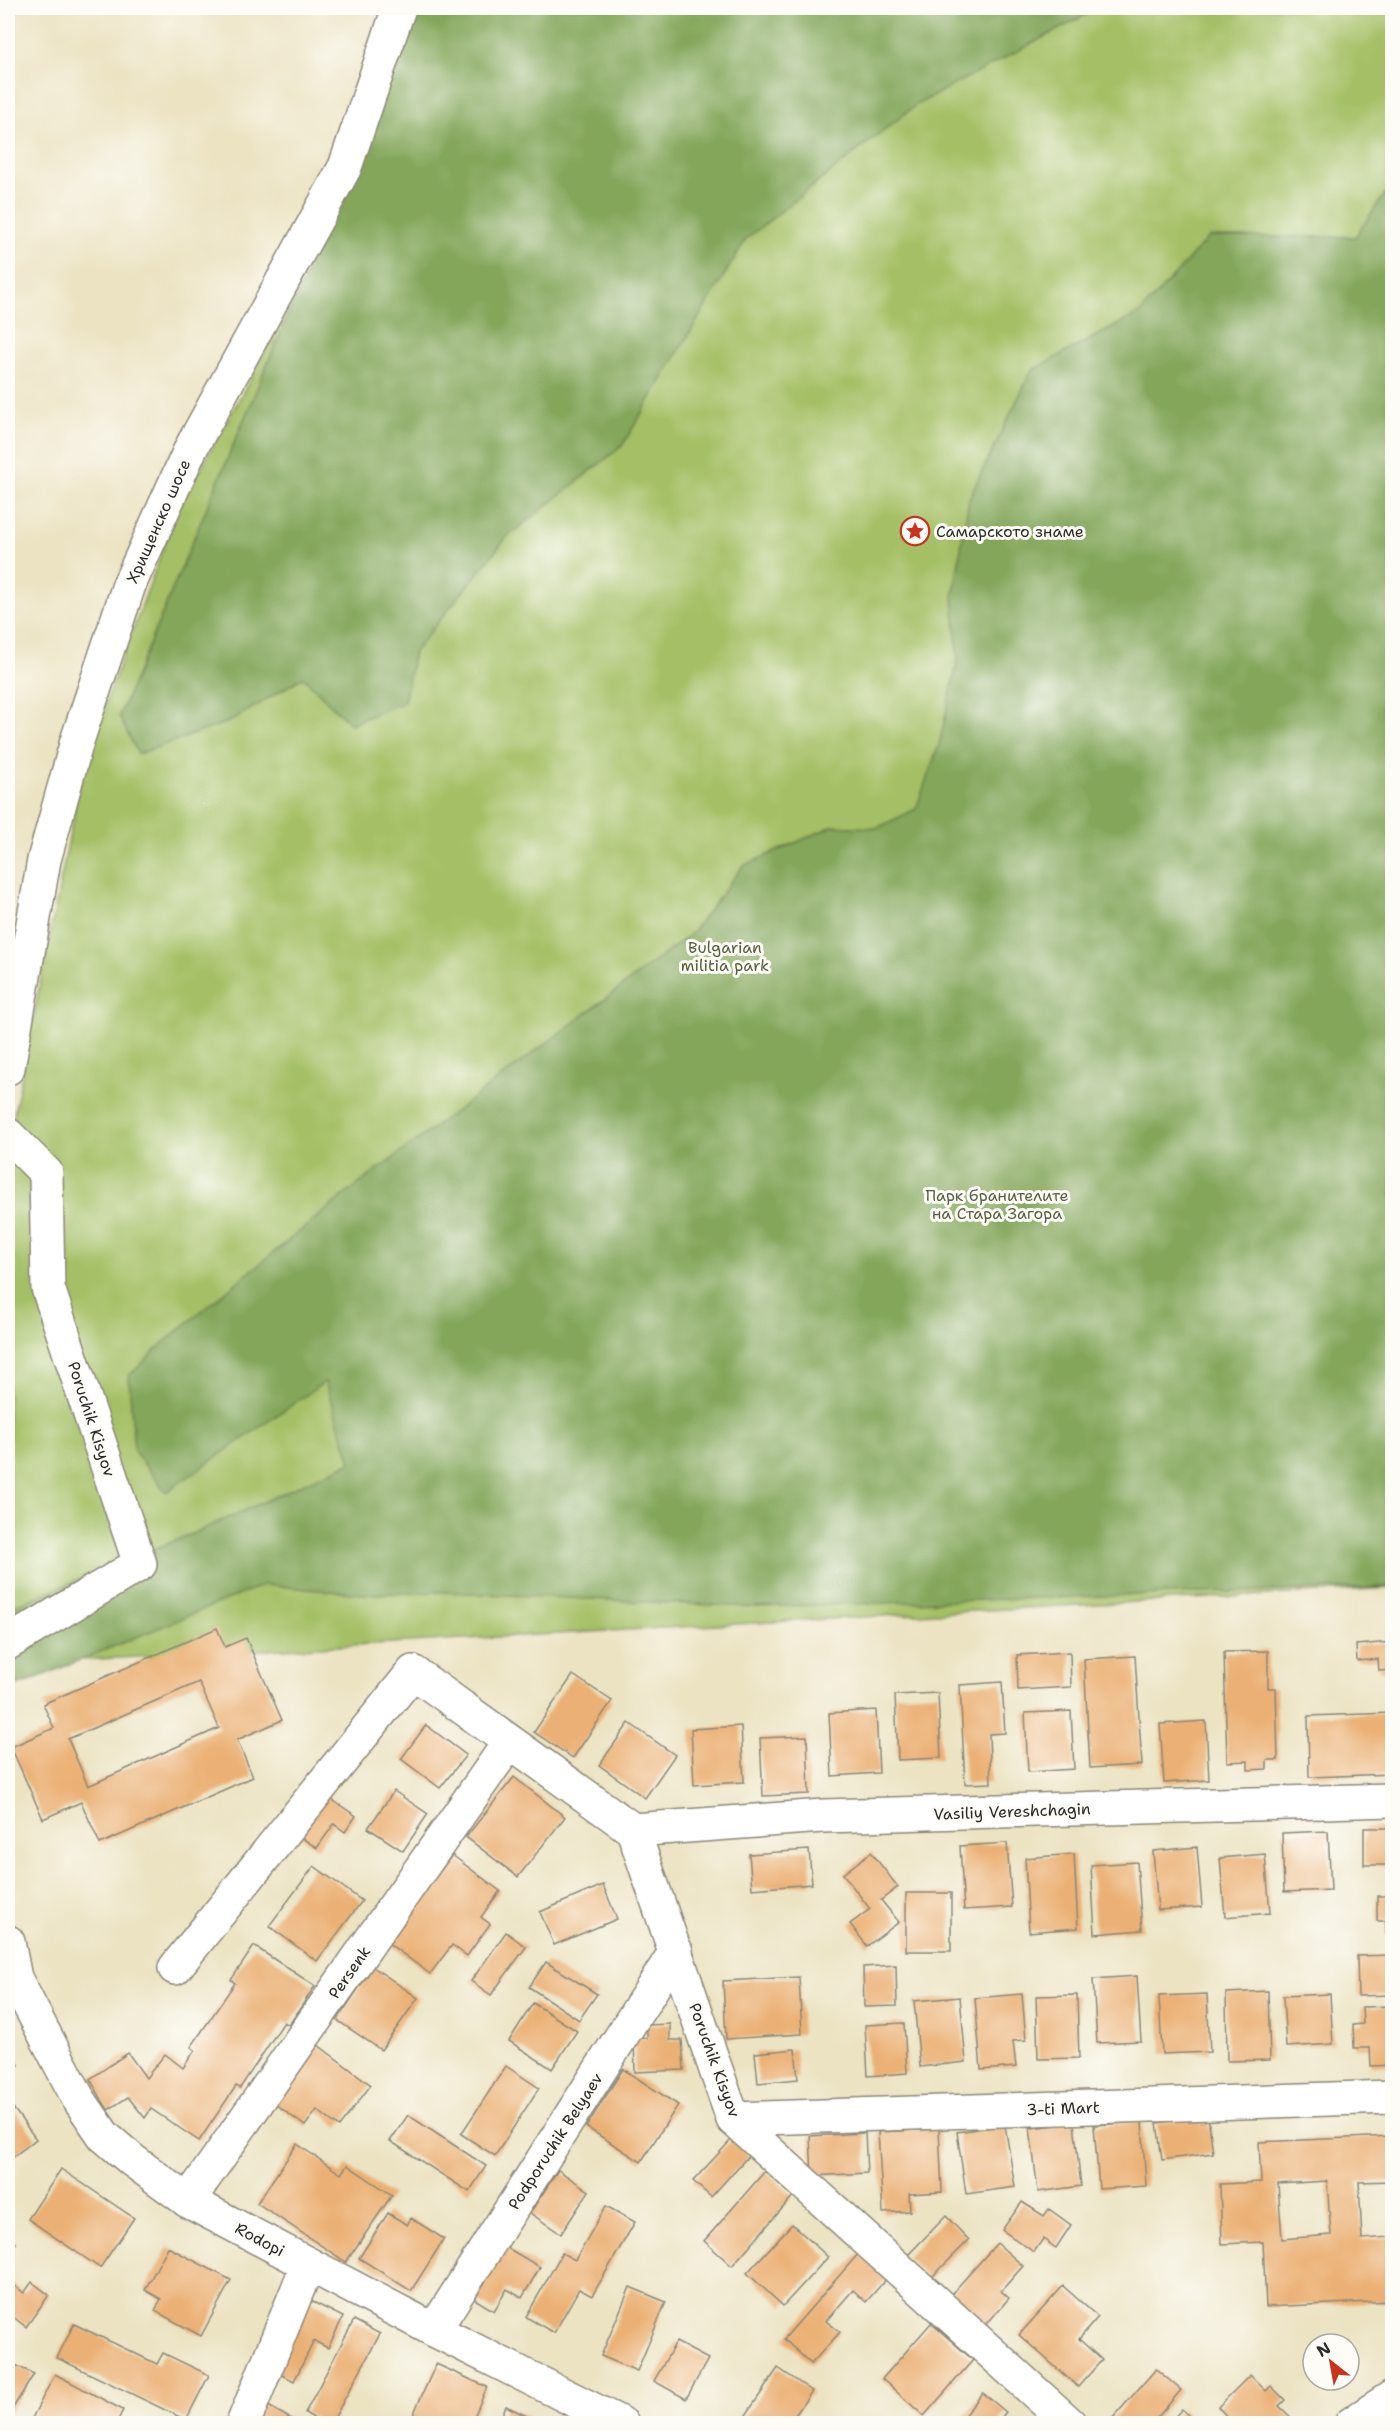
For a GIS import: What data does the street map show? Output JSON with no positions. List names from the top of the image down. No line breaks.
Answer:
{"streets":{"street":["Хрищенско шосе","Poruchik Kisyov","Vasiliy Vereshchagin","Persenk","3-ti Mart","Podporuchik Belyaev","Rodopi"]},"crossings":[["Poruchik Kisyov","Vasiliy Vereshchagin"],["Poruchik Kisyov","3-ti Mart"],["Poruchik Kisyov","Podporuchik Belyaev"],["Persenk","Rodopi"],["Podporuchik Belyaev","Rodopi"]],"parks":["Bulgarian militia park","Парк бранителите на Стара Загора"],"places":{"place":["Самарското знаме"]},"north":"top left"}
